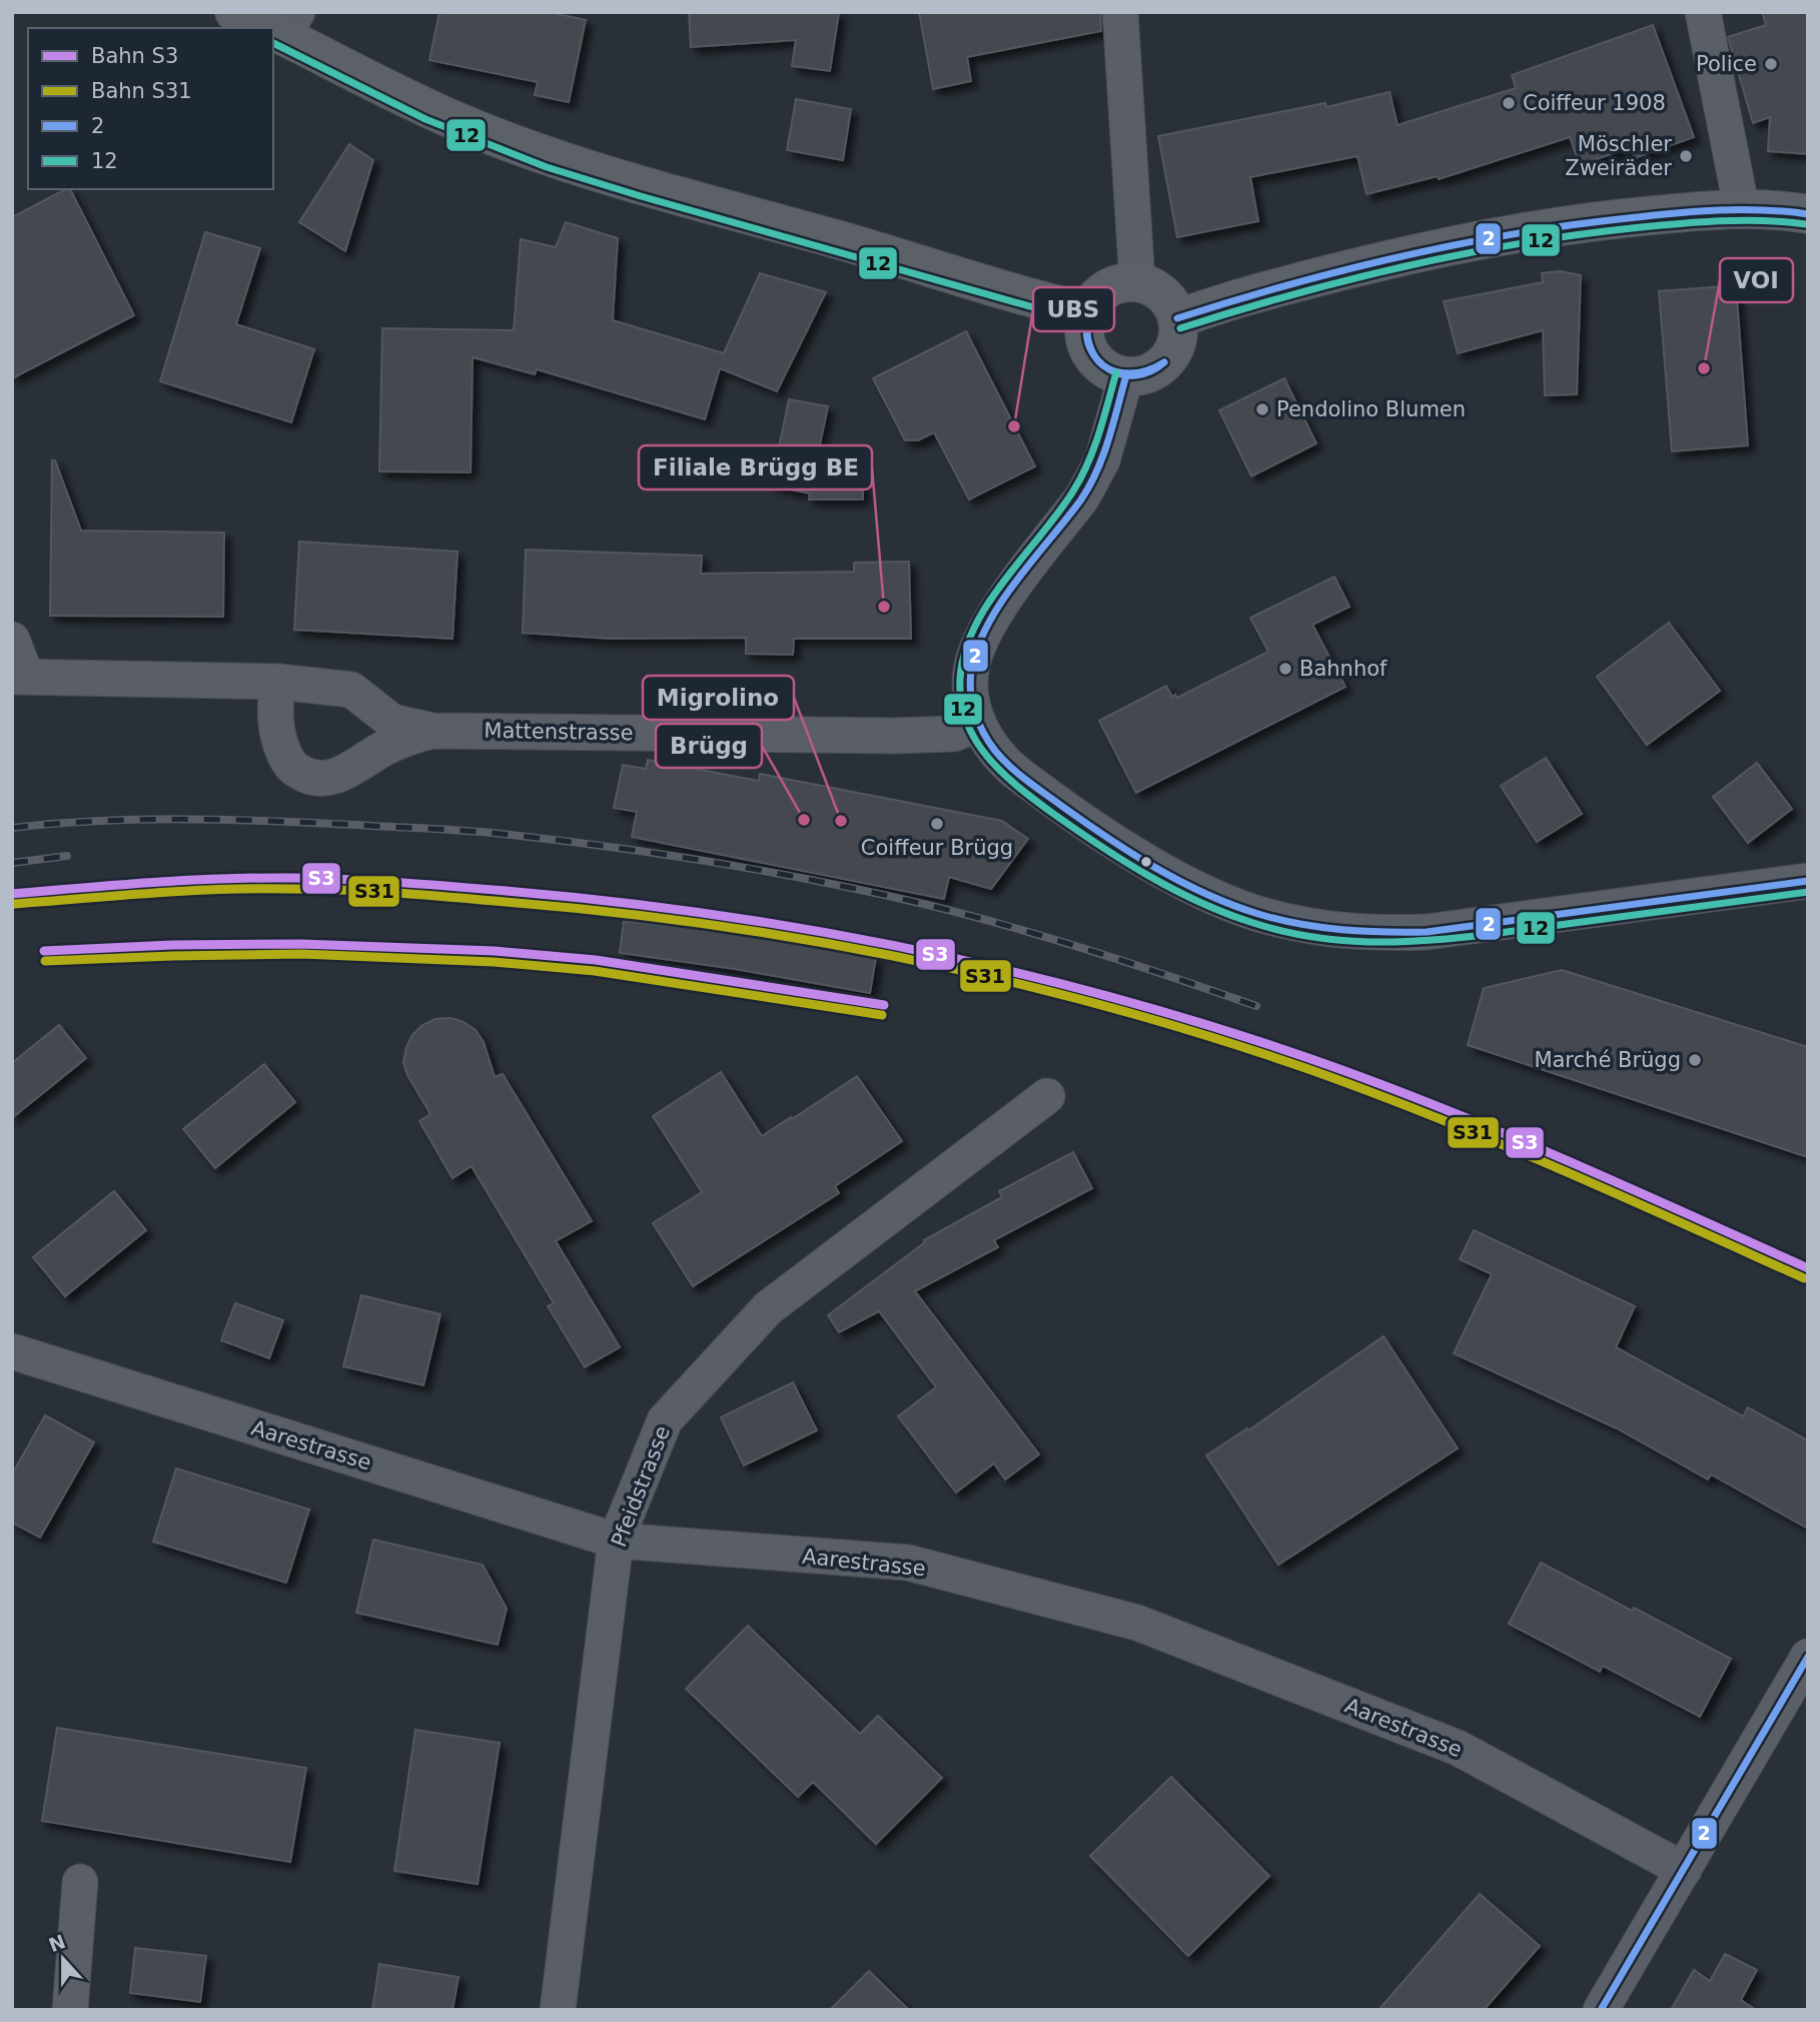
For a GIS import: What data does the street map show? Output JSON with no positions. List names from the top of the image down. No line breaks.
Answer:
{"streets":{"street":["Mattenstrasse","Aarestrasse","Pfeidstrasse"]},"crossings":[["Aarestrasse","Pfeidstrasse"]],"places":["Police","Coiffeur 1908","Möschler Zweiräder","VOI","Pendolino Blumen","UBS","Filiale Brügg BE","Bahnhof","Brügg","Migrolino","Coiffeur Brügg","Marché Brügg"],"lines":["transit line 12","transit line 2","rail line S3","rail line S31"],"legend":["Bahn S3","Bahn S31","2","12"],"north":"top"}
